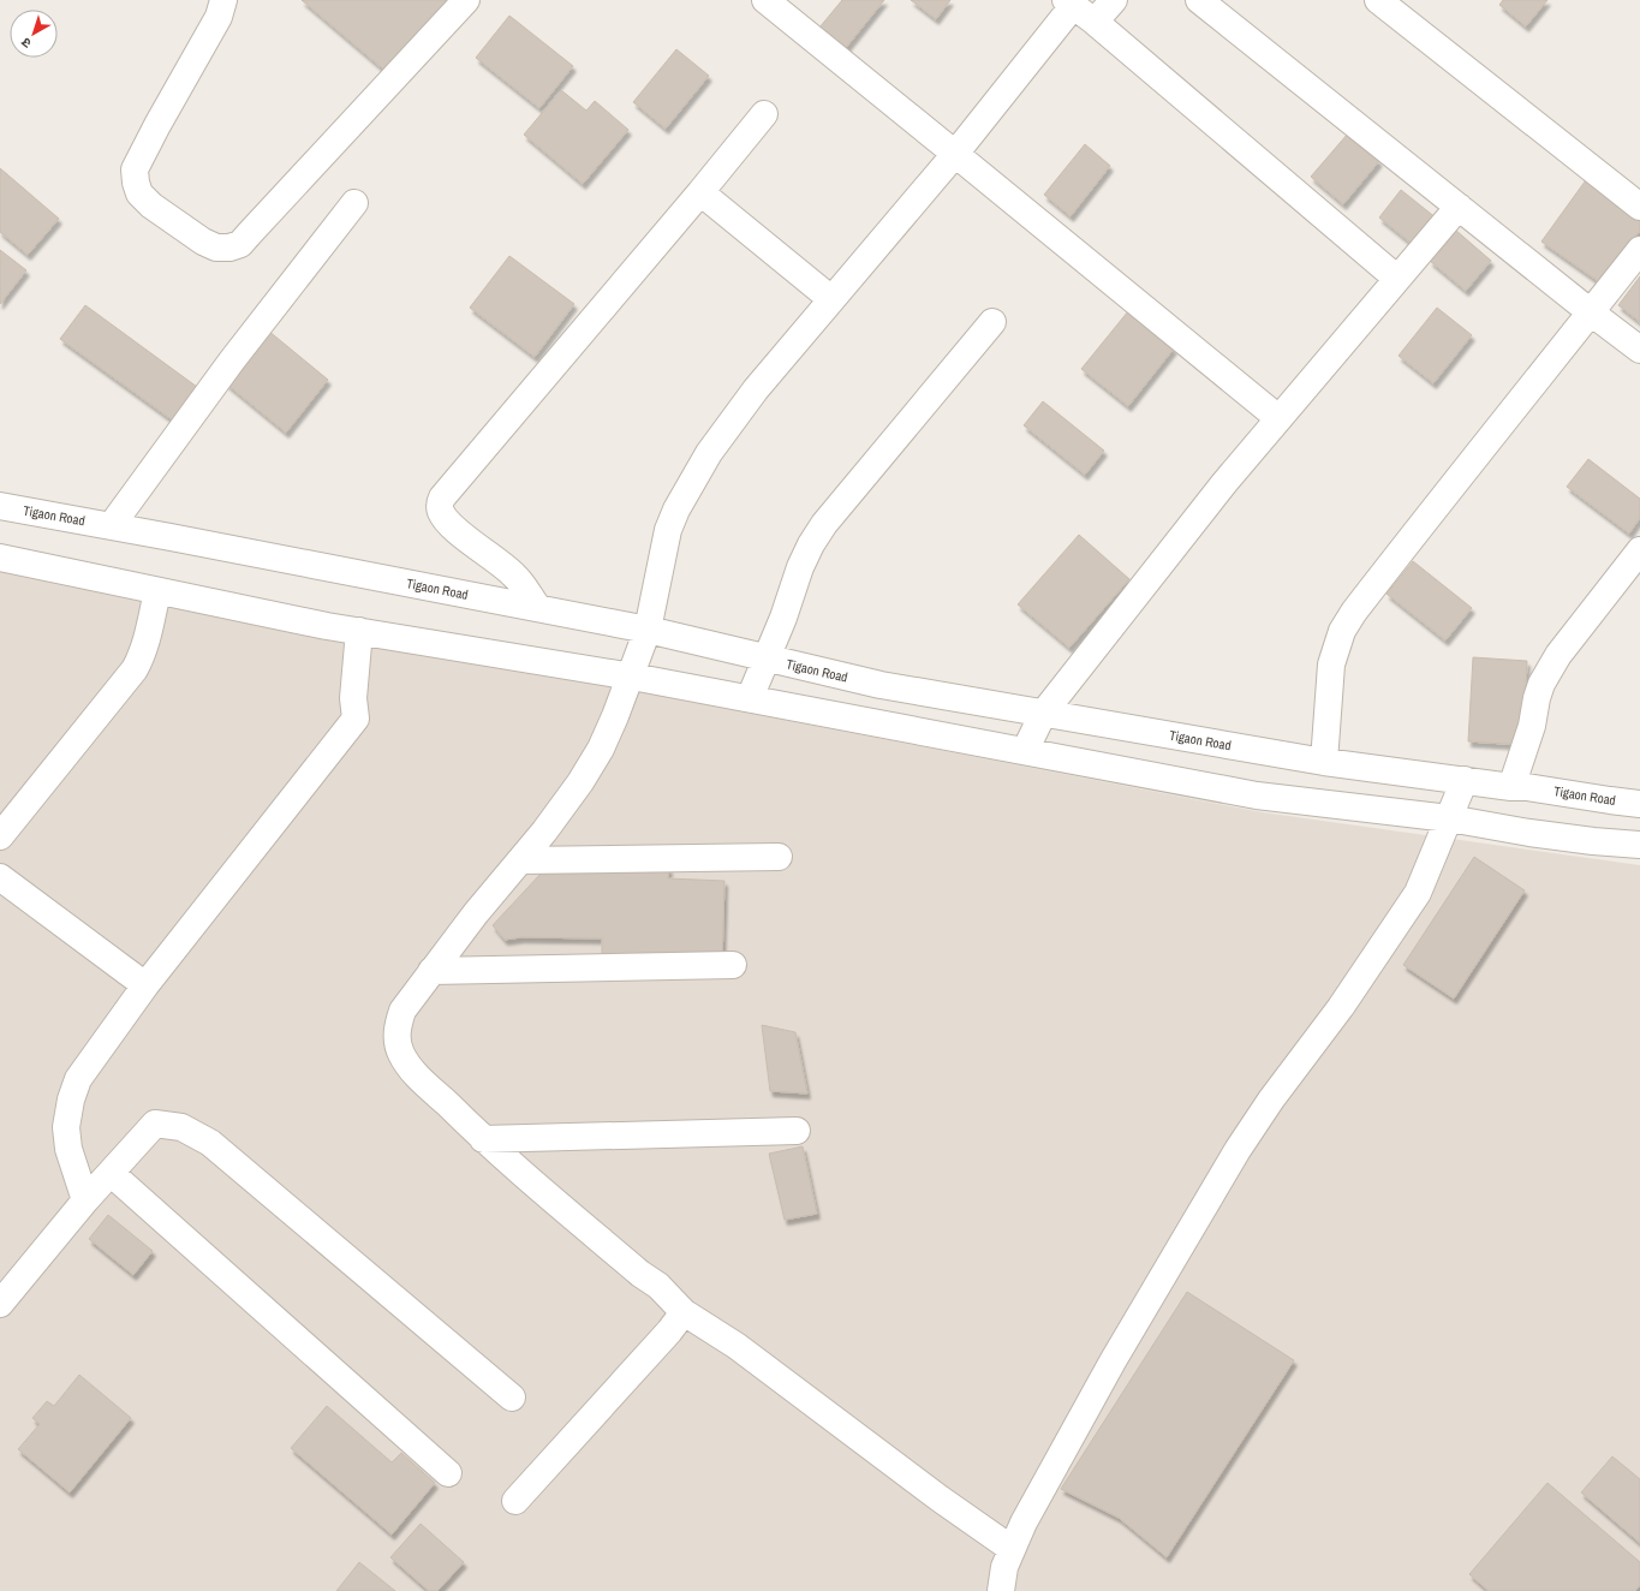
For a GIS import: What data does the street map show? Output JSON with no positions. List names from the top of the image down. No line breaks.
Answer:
{"streets":{"street":["Tigaon Road"]},"north":"bottom left"}
